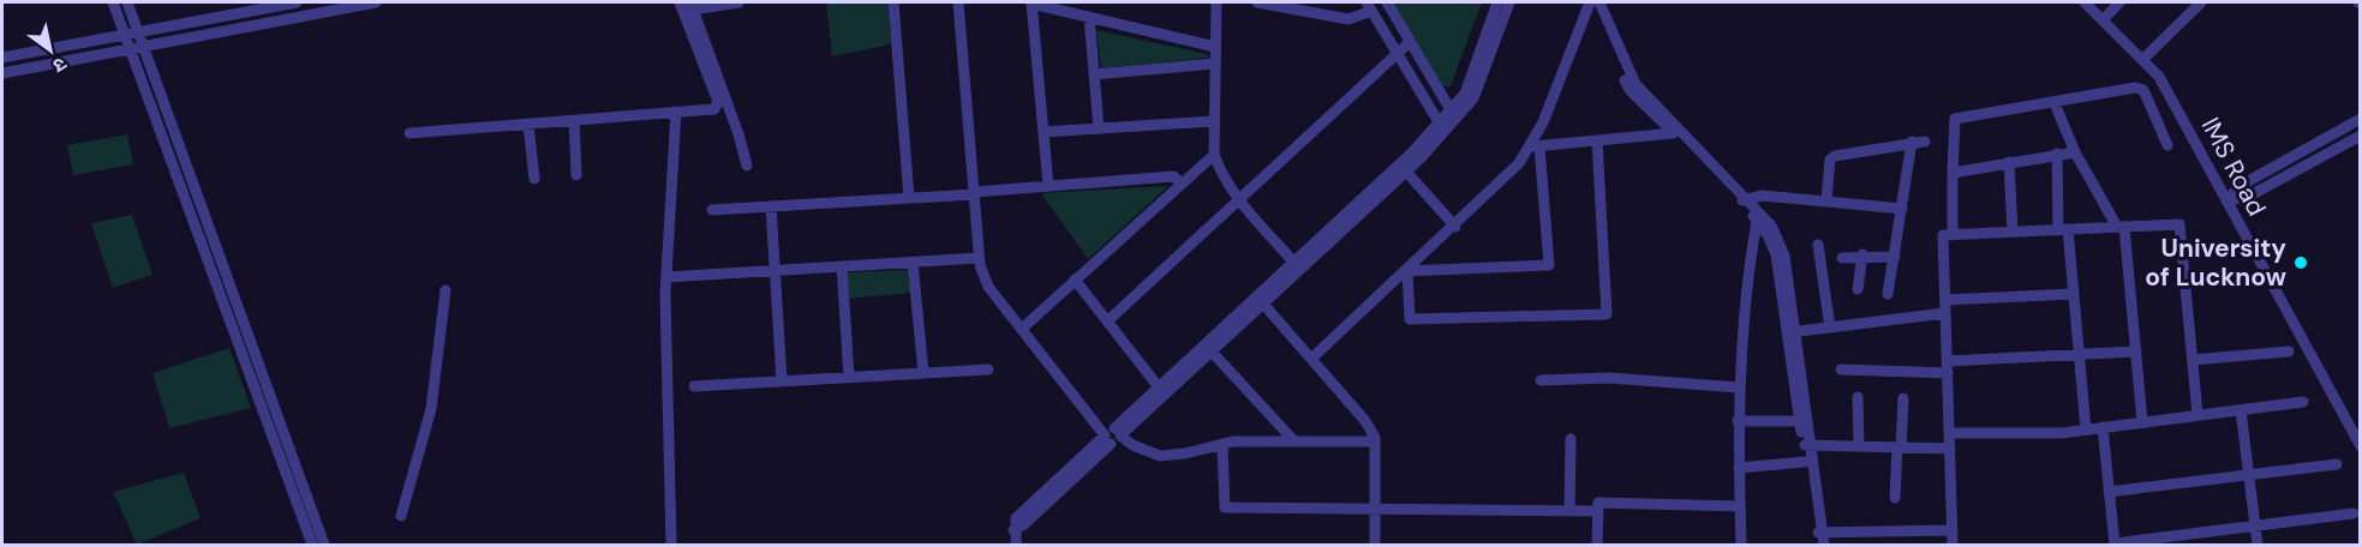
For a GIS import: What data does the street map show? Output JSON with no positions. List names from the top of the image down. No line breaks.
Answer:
{"streets":{"street":["IMS Road"]},"places":["University of Lucknow"],"north":"bottom right"}
